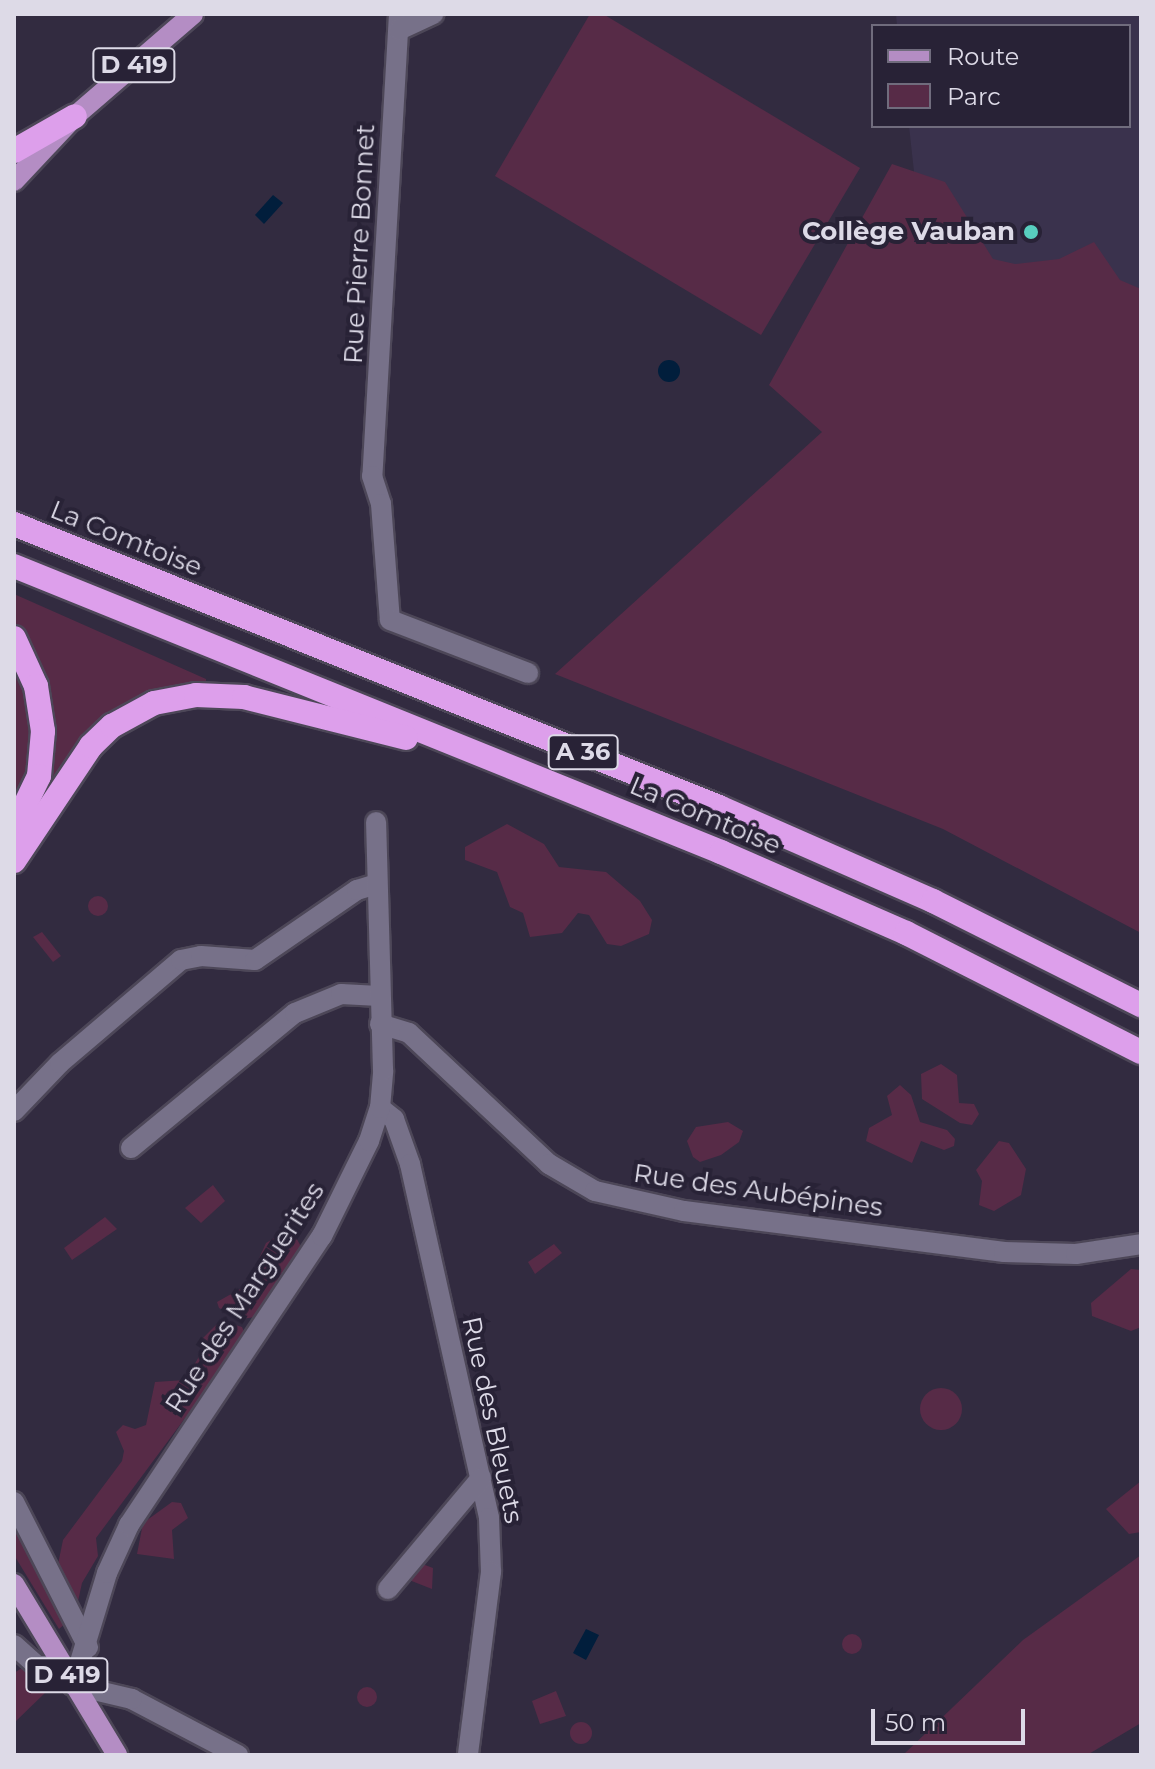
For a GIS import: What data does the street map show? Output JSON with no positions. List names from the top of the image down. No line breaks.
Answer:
{"streets":{"highway":["La Comtoise","A 36"],"main road":["D 419"],"street":["Rue Pierre Bonnet","Rue des Aubépines","Rue des Marguerites","Rue des Bleuets"]},"crossings":[["D 419","Rue des Marguerites"],["Rue des Aubépines","Rue des Marguerites"],["Rue des Marguerites","Rue des Bleuets"]],"places":["Collège Vauban"],"legend":["Route","Parc"],"scale_bar":"50 m"}
